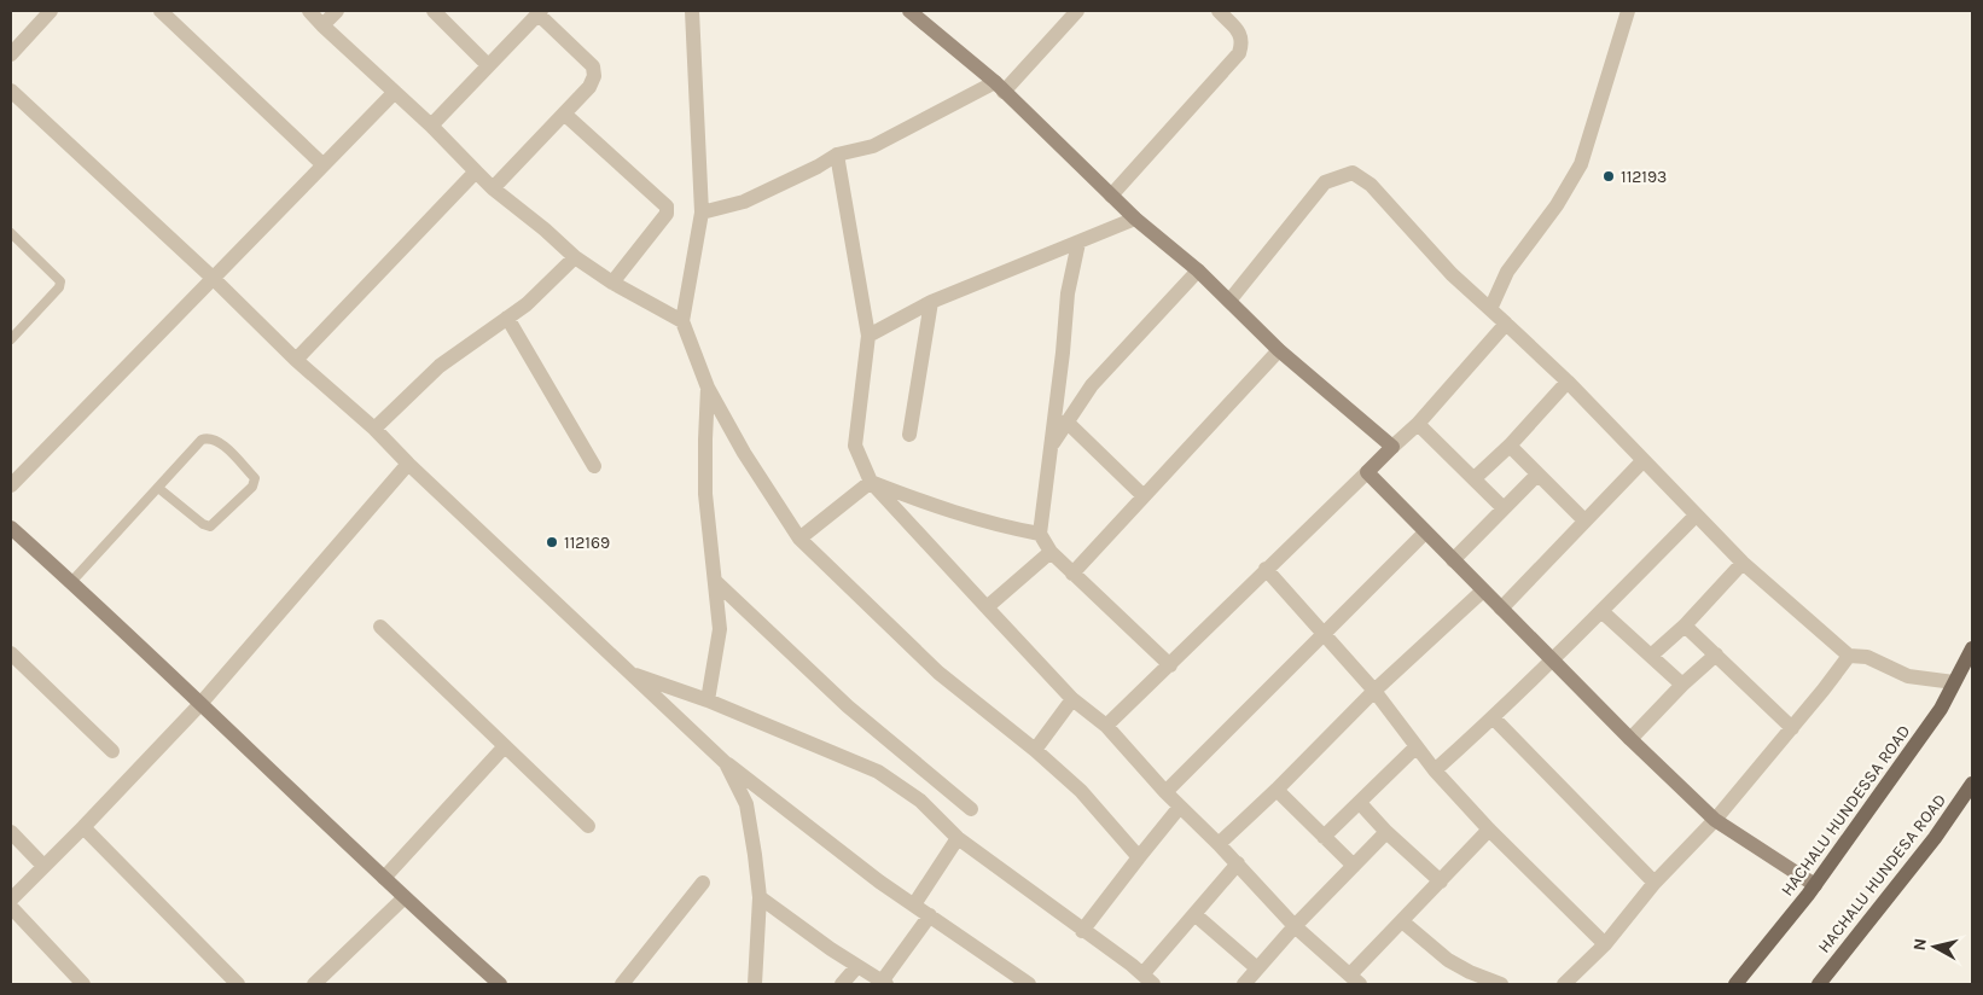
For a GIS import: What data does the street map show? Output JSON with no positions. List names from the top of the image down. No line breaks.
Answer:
{"streets":{"main road":["HACHALU HUNDESSA ROAD","HACHALU HUNDESA ROAD"]},"places":["112193","112169"],"north":"left"}
